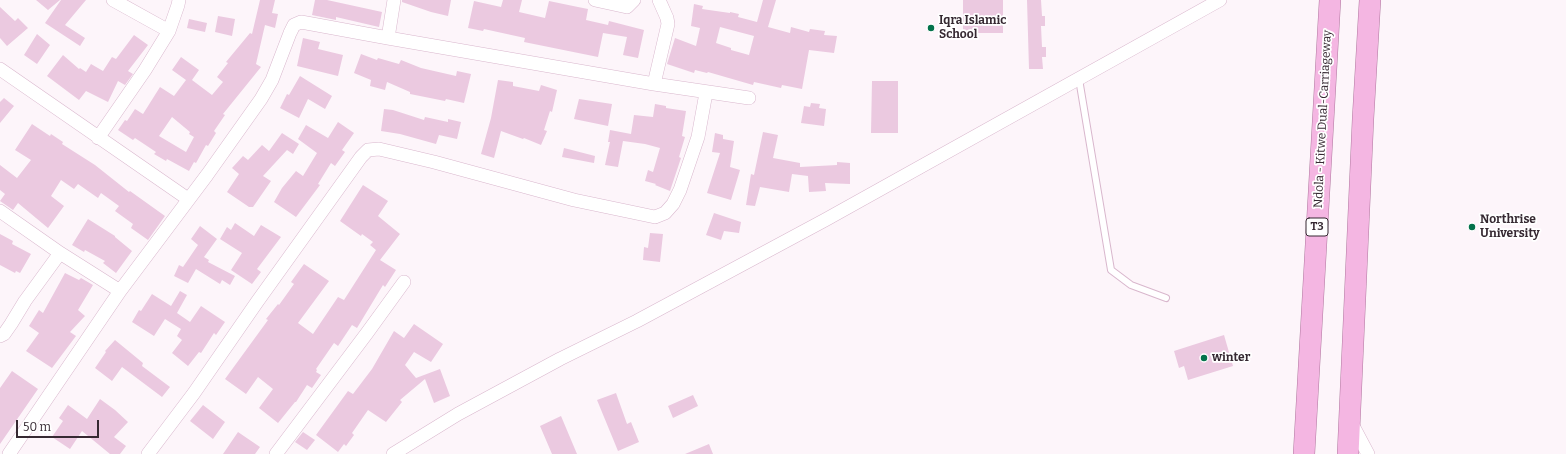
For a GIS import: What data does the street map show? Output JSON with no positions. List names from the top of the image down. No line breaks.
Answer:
{"streets":{"highway":["Ndola - Kitwe Dual-Carriageway","T3"]},"places":["Iqra Islamic School","Northrise University","winter"],"scale_bar":"50 m"}
